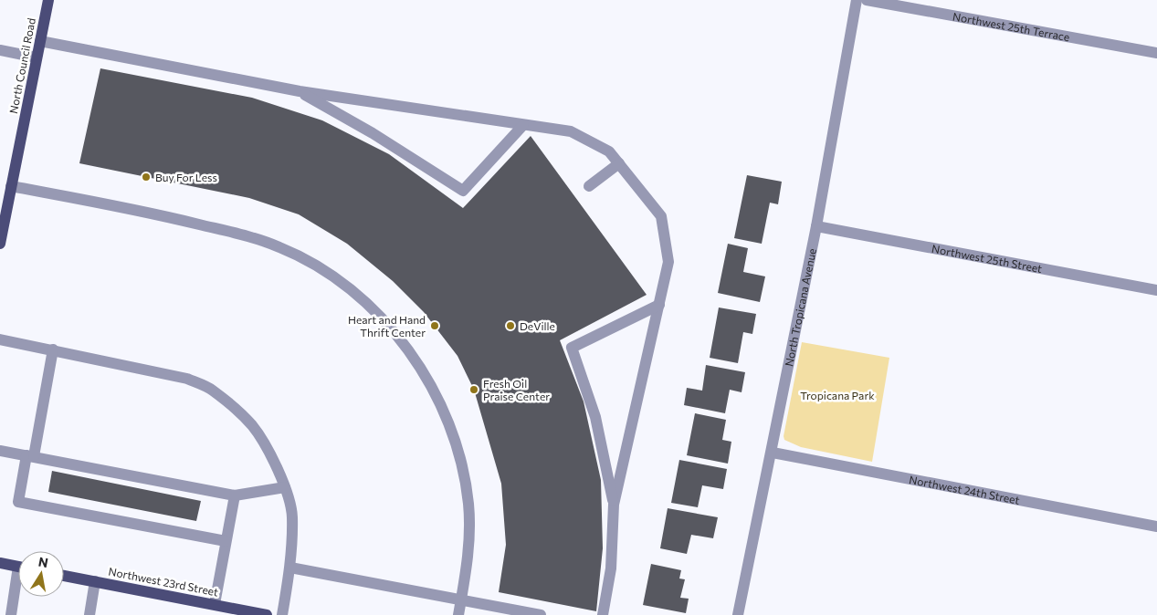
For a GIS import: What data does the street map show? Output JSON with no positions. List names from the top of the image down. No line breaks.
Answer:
{"streets":{"main road":["North Council Road","Northwest 23rd Street"],"street":["Northwest 25th Terrace","Northwest 25th Street","North Tropicana Avenue","Northwest 24th Street"]},"crossings":[["Northwest 25th Street","North Tropicana Avenue"],["North Tropicana Avenue","Northwest 24th Street"]],"parks":["Tropicana Park"],"places":["Buy For Less","Heart and Hand Thrift Center","DeVille","Fresh Oil Praise Center"],"north":"top"}
